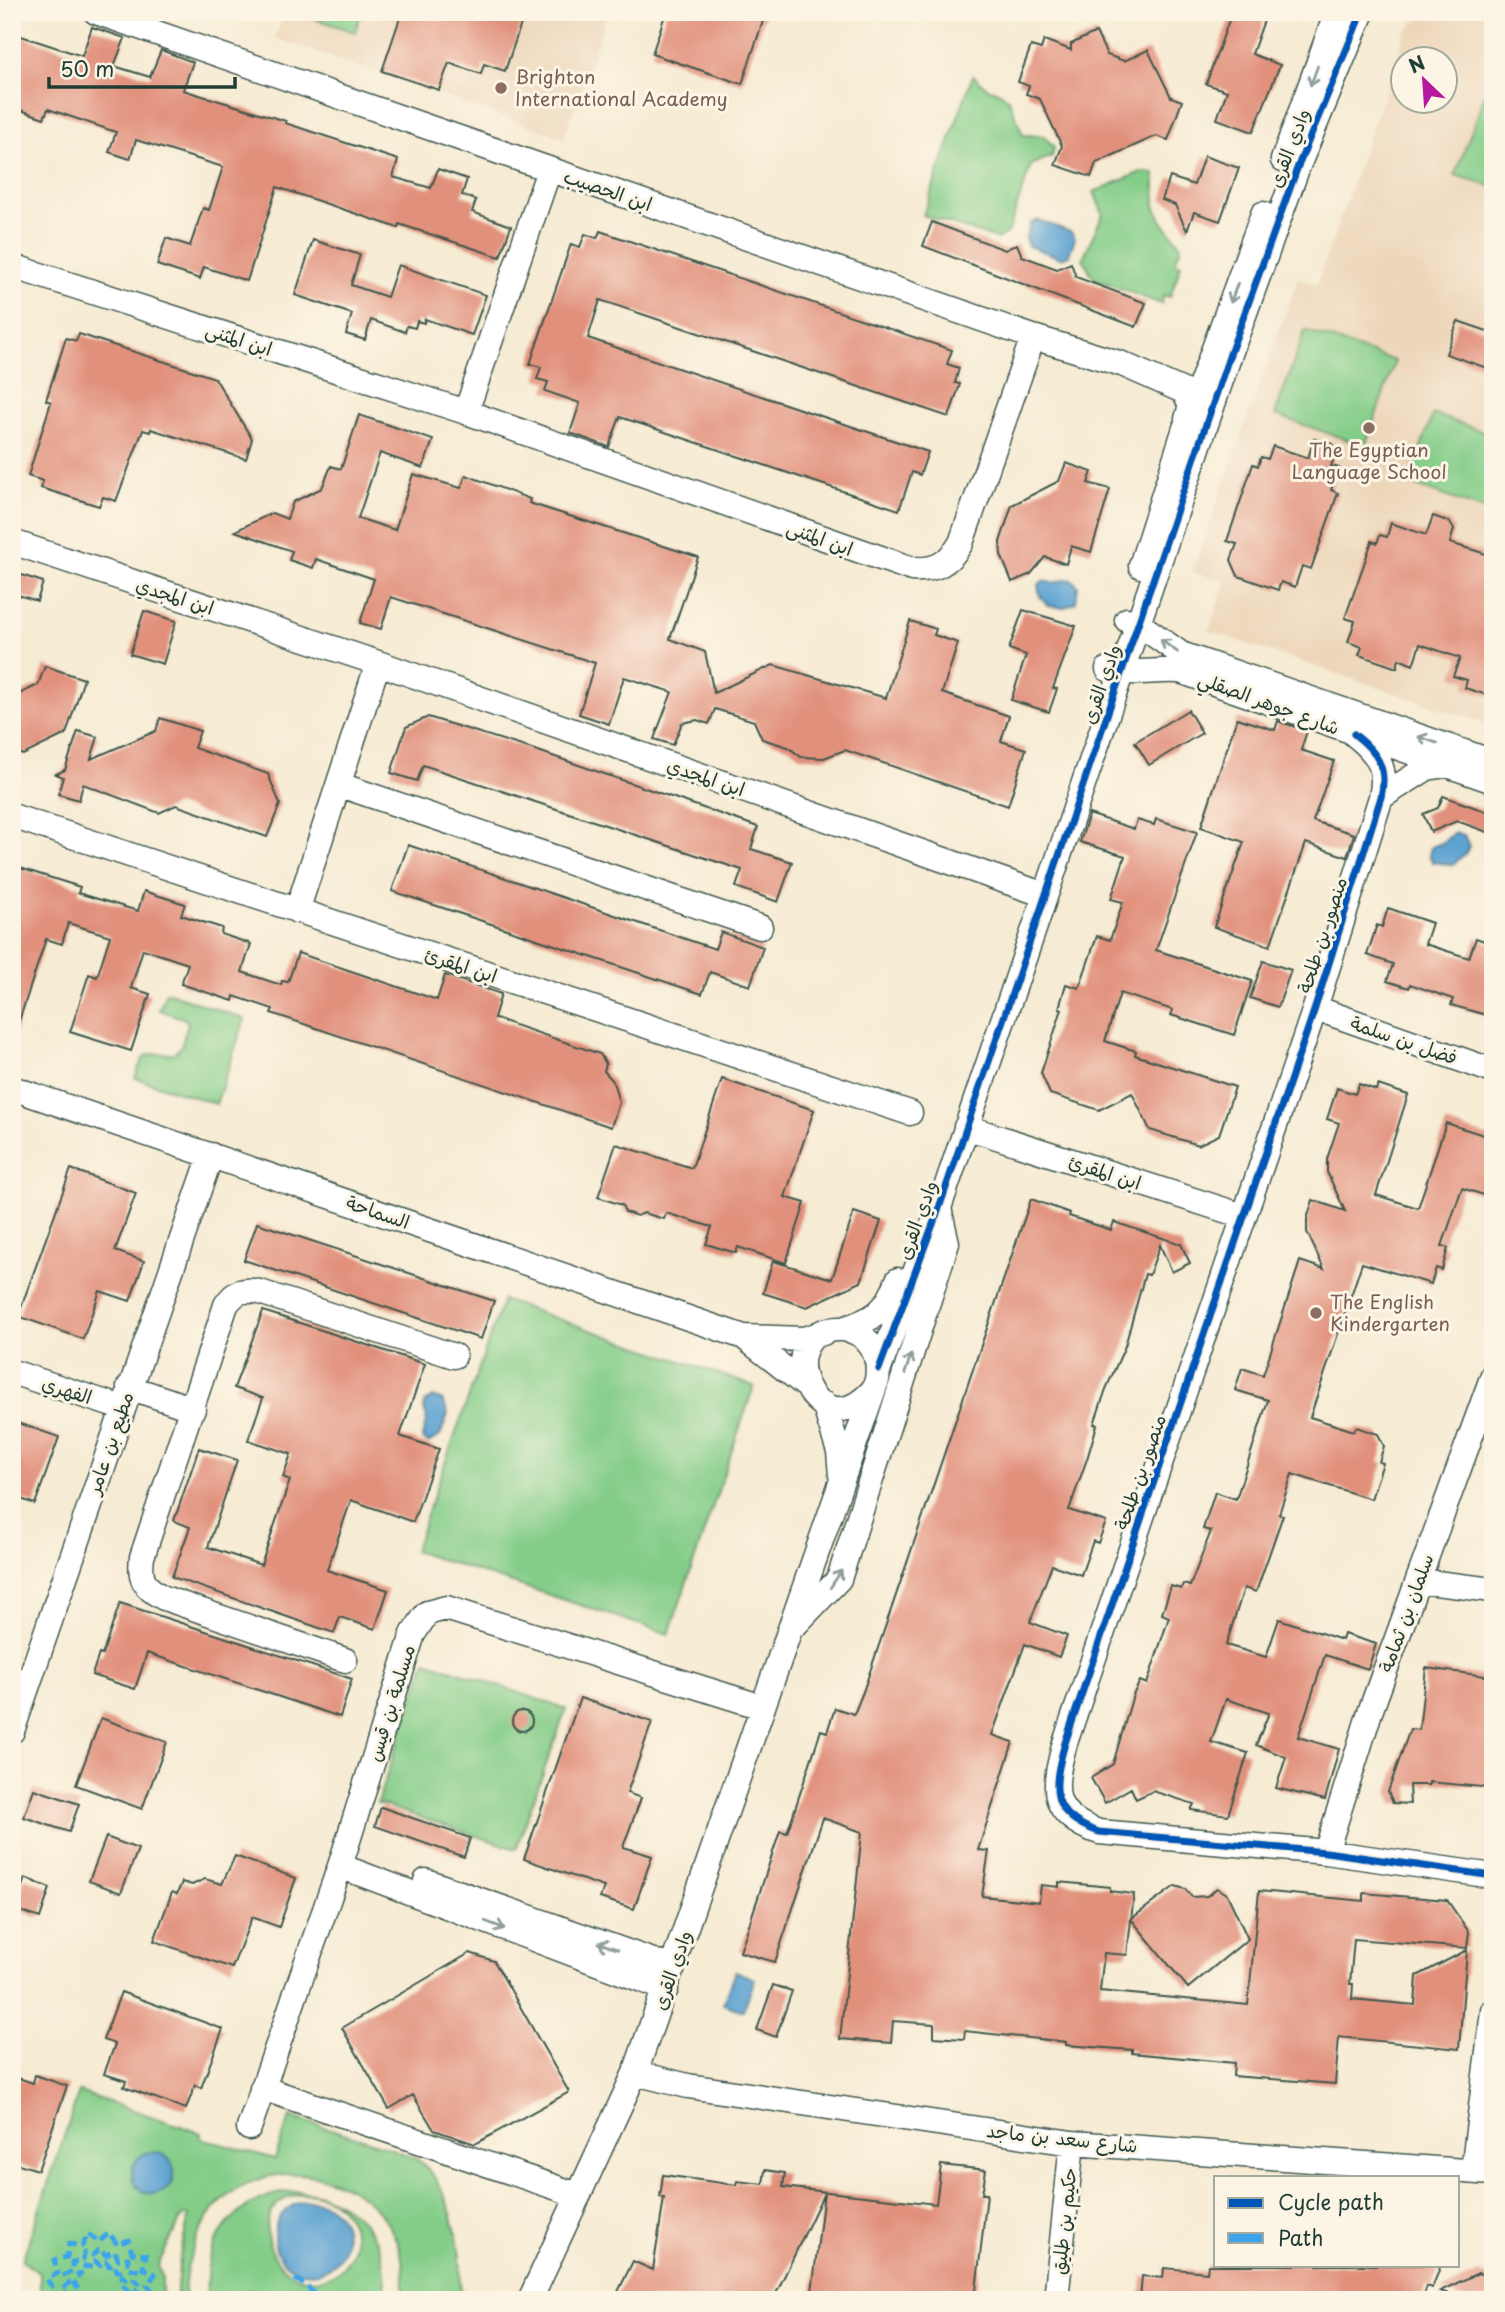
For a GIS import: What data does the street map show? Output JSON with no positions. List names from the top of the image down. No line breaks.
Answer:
{"streets":{"street":["وادي القرى","ابن الحصيب","ابن المثنى","ابن المجدي","شارع جوهر الصقلي","منصور بن طلحة","ابن المقرئ","فضل بن سلمة","السماحة","الفهري","مطيع بن عامر","سلمان بن ثمامة","مسلمة بن قيس","شارع سعد بن ماجد","حكيم بن طليق"]},"crossings":[["وادي القرى","ابن الحصيب"],["وادي القرى","ابن المجدي"],["وادي القرى","شارع جوهر الصقلي"],["وادي القرى","ابن المقرئ"],["وادي القرى","السماحة"],["وادي القرى","مسلمة بن قيس"],["وادي القرى","شارع سعد بن ماجد"],["ابن الحصيب","ابن المثنى"],["شارع جوهر الصقلي","منصور بن طلحة"],["منصور بن طلحة","ابن المقرئ"],["منصور بن طلحة","فضل بن سلمة"],["منصور بن طلحة","سلمان بن ثمامة"],["السماحة","مطيع بن عامر"],["الفهري","مطيع بن عامر"],["شارع سعد بن ماجد","حكيم بن طليق"]],"places":["Brighton International Academy","The Egyptian Language School","The English Kindergarten"],"legend":["Cycle path","Path"],"scale_bar":"50 m","north":"top left"}
